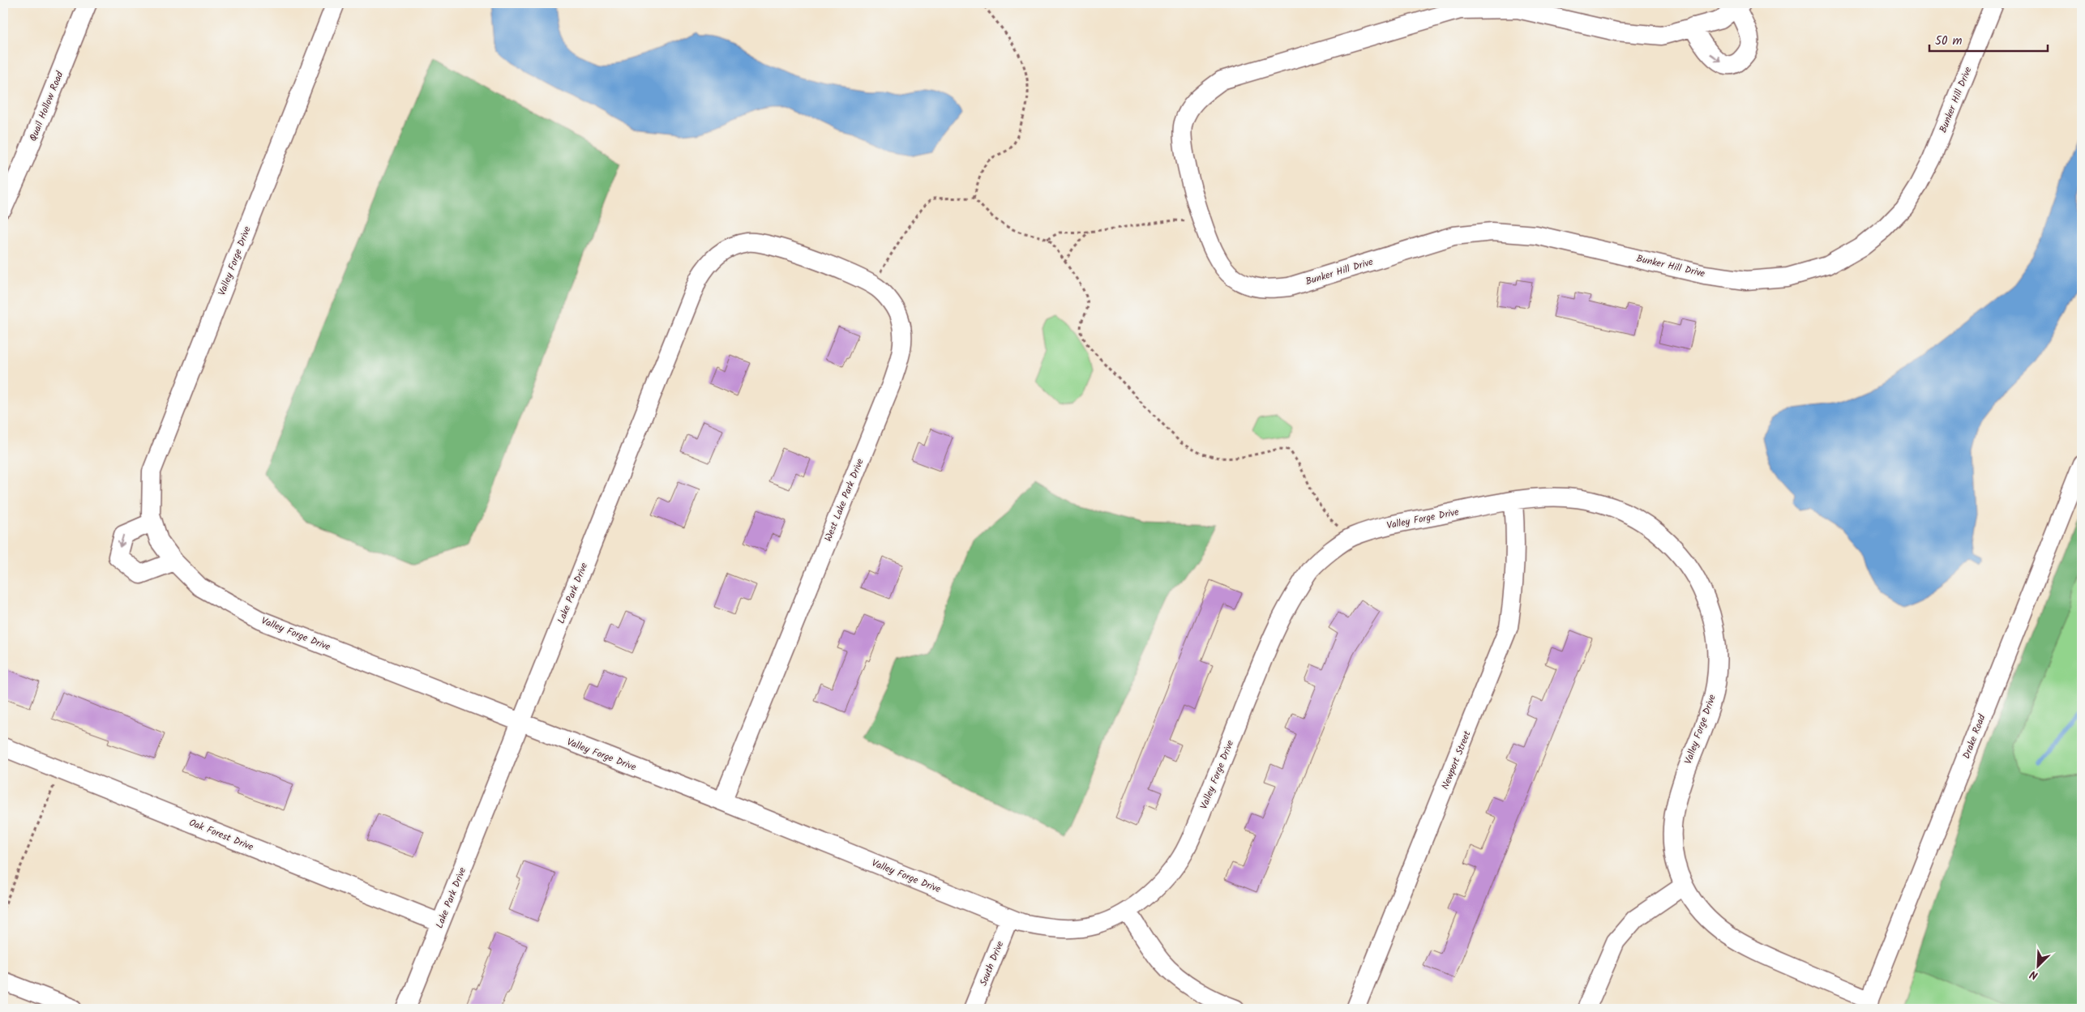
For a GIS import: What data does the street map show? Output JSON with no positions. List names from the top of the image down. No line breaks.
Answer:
{"streets":{"street":["Bunker Hill Drive","Quail Hollow Road","Valley Forge Drive","West Lake Park Drive","Lake Park Drive","Drake Road","Newport Street","Oak Forest Drive","South Drive"]},"crossings":[["Valley Forge Drive","West Lake Park Drive"],["Valley Forge Drive","Lake Park Drive"],["Valley Forge Drive","Drake Road"],["Valley Forge Drive","Newport Street"],["Valley Forge Drive","South Drive"],["West Lake Park Drive","Lake Park Drive"],["Lake Park Drive","Oak Forest Drive"]],"scale_bar":"50 m","north":"bottom left"}
